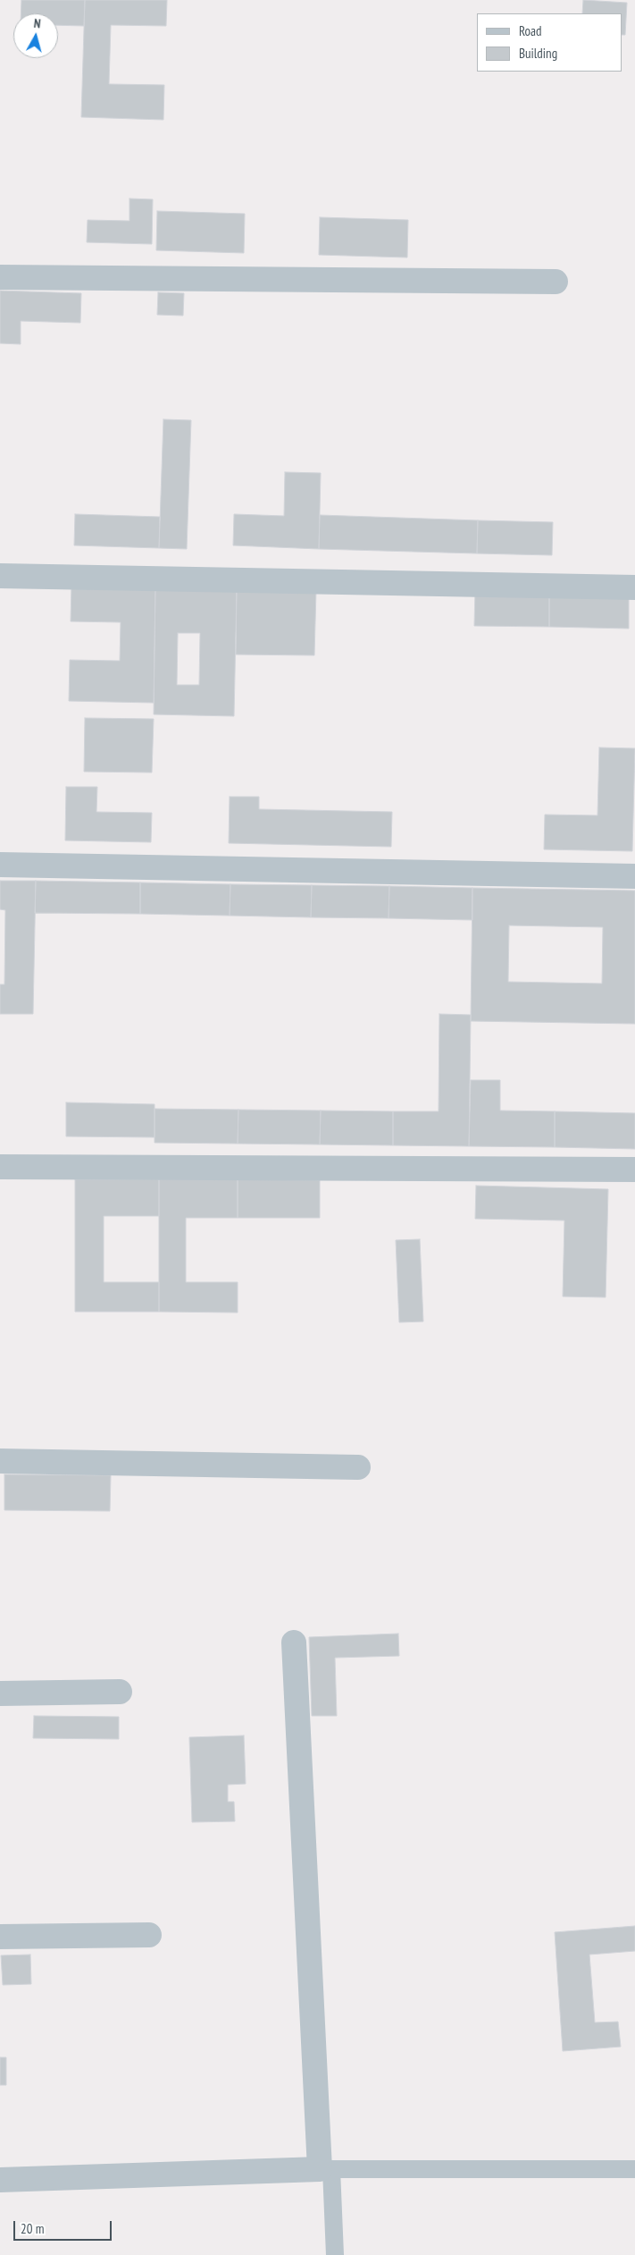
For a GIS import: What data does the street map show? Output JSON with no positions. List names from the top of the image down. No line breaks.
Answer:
{"legend":["Road","Building"],"scale_bar":"20 m","north":"top"}
